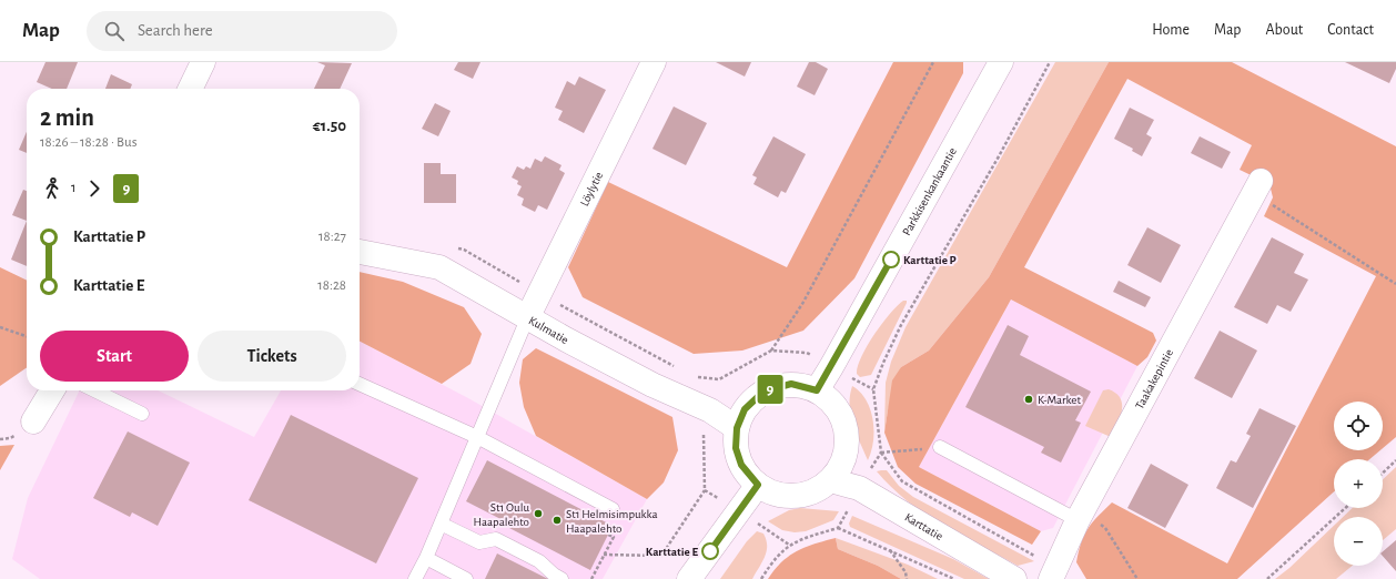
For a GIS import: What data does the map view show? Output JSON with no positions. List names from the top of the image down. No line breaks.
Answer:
{"streets":{"street":["Löylytie","Parkkisenkankaantie","Kulmatie","Taakakepintie","Karttatie"]},"crossings":[["Löylytie","Kulmatie"],["Parkkisenkankaantie","Kulmatie"],["Parkkisenkankaantie","Karttatie"],["Kulmatie","Karttatie"]],"places":["Karttatie P","K-Market","St1 Oulu Haapalehto","St1 Helmisimpukka Haapalehto","Karttatie E"],"lines":["bus line 9"],"page":{"header":"Map","search":"Search here","nav":["Home","Map","About","Contact"],"on_map":"9","heading":["2 min","18:26 – 18:28 · Bus","€1.50"],"legs":["1","9"],"list":[{"name":"Karttatie P","value":"18:27"},{"name":"Karttatie E","value":"18:28"}],"buttons":["Start","Tickets"],"map_buttons":["+","−"]}}
